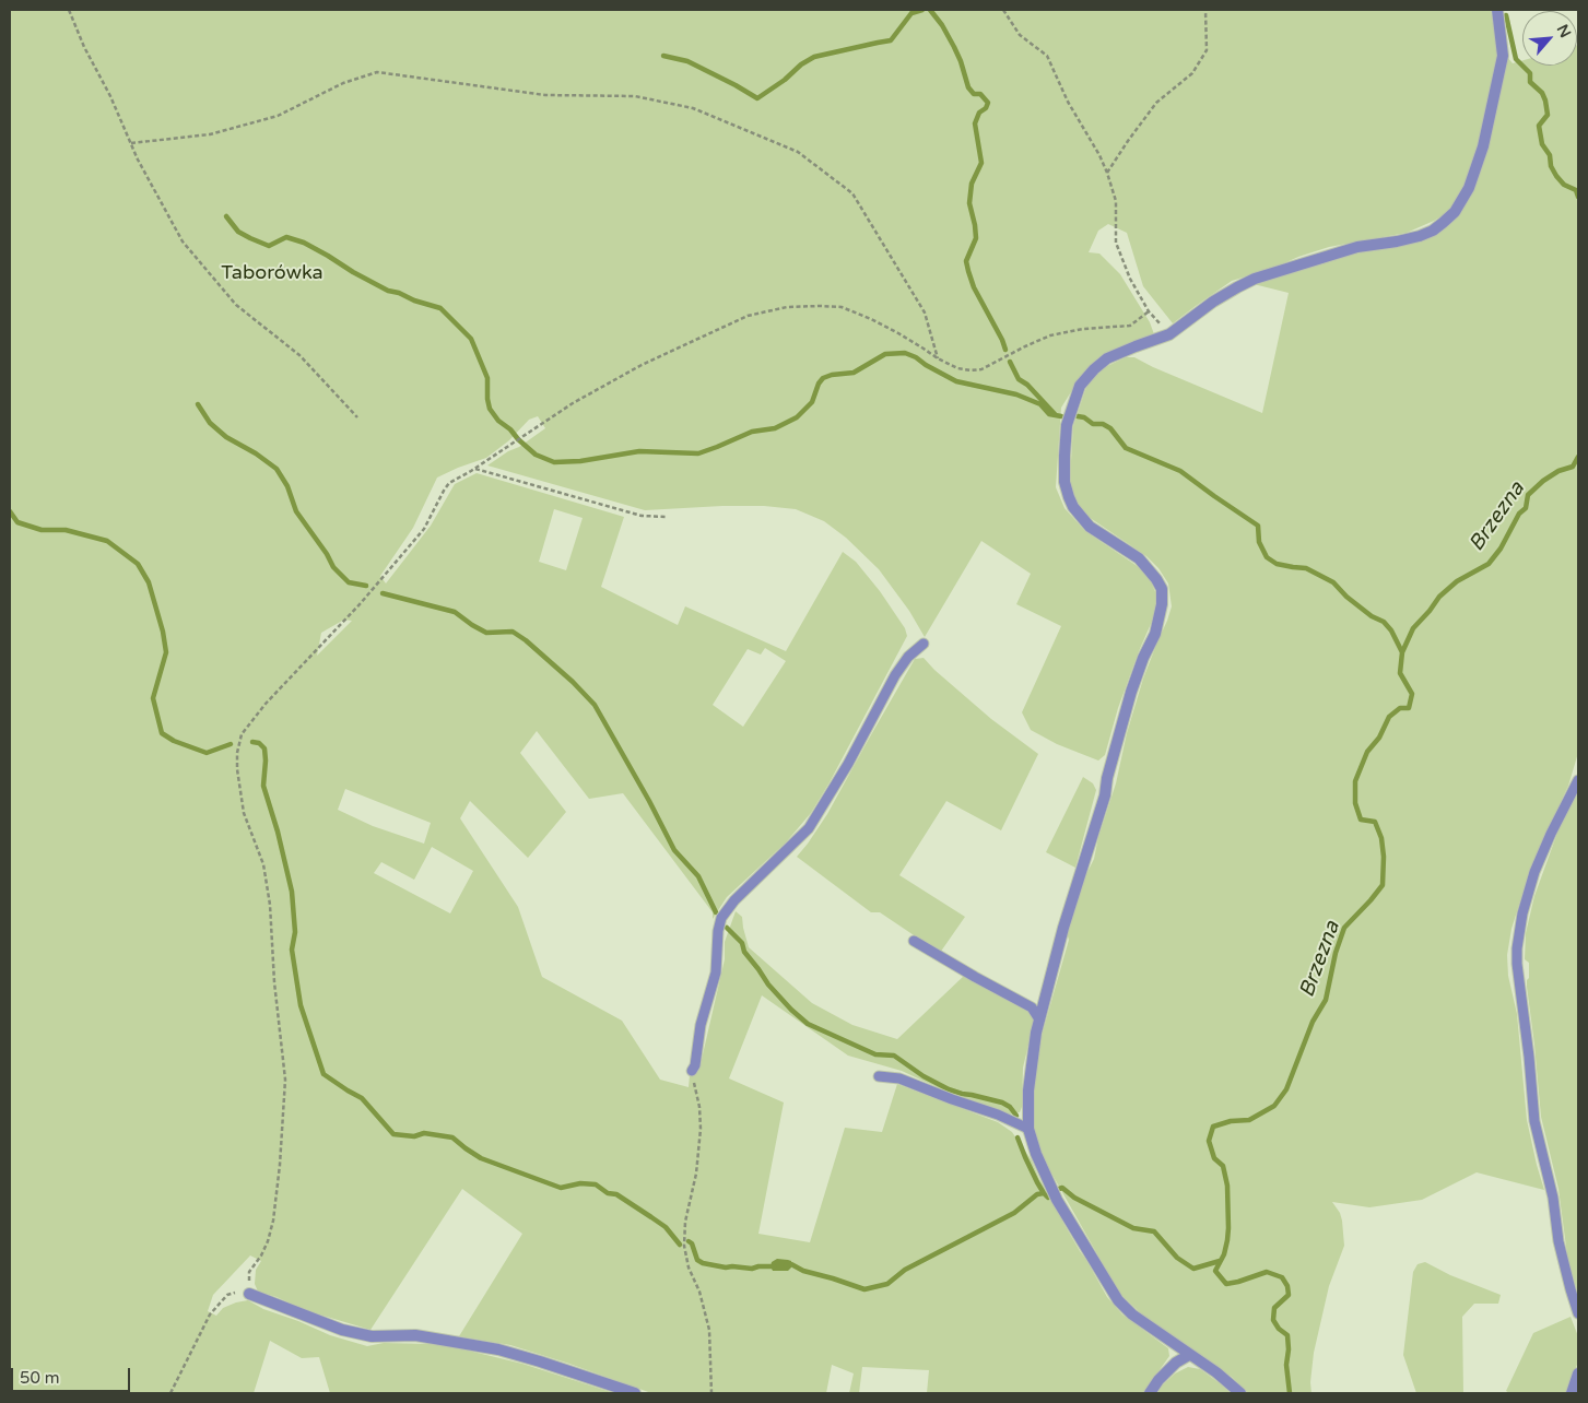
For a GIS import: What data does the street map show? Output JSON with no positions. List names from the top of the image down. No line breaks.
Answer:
{"water":["Brzezna"],"parks":["Taborówka"],"scale_bar":"50 m","north":"top right"}
